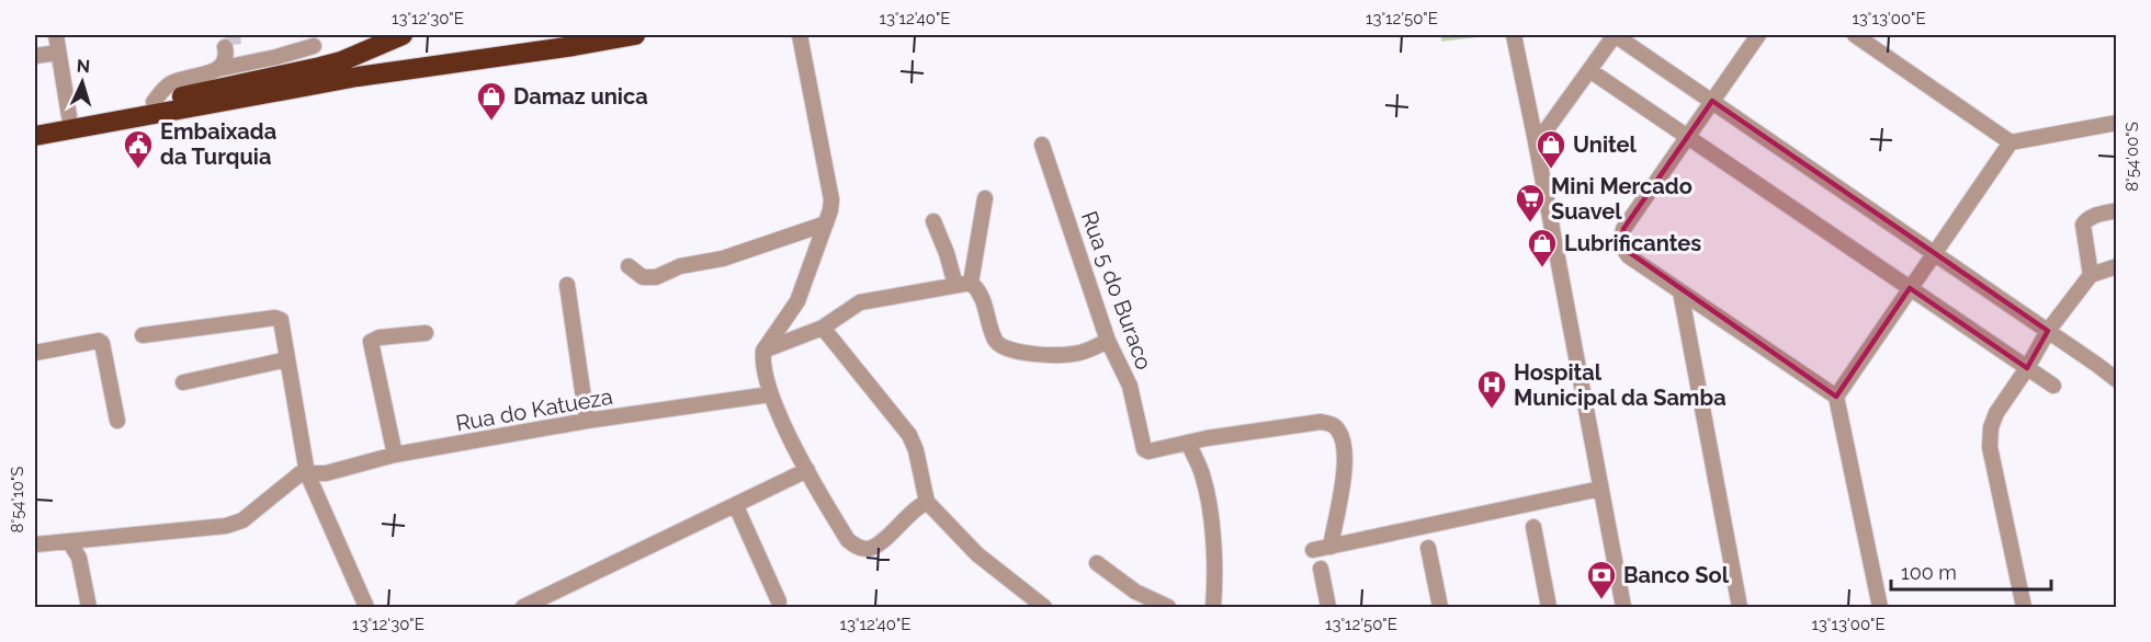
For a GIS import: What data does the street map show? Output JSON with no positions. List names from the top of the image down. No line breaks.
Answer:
{"streets":{"street":["Rua 5 do Buraco","Rua do Katueza"]},"places":{"shop":["Damaz unica","Unitel","Lubrificantes"],"public building":["Embaixada da Turquia"],"supermarket":["Mini Mercado Suavel"],"hospital":["Hospital Municipal da Samba"],"bank":["Banco Sol"]},"scale_bar":"100 m","north":"top","coordinates":["13°12'30\"E","13°12'40\"E","13°12'50\"E","13°13'00\"E","8°54'00\"S","8°54'10\"S"]}
